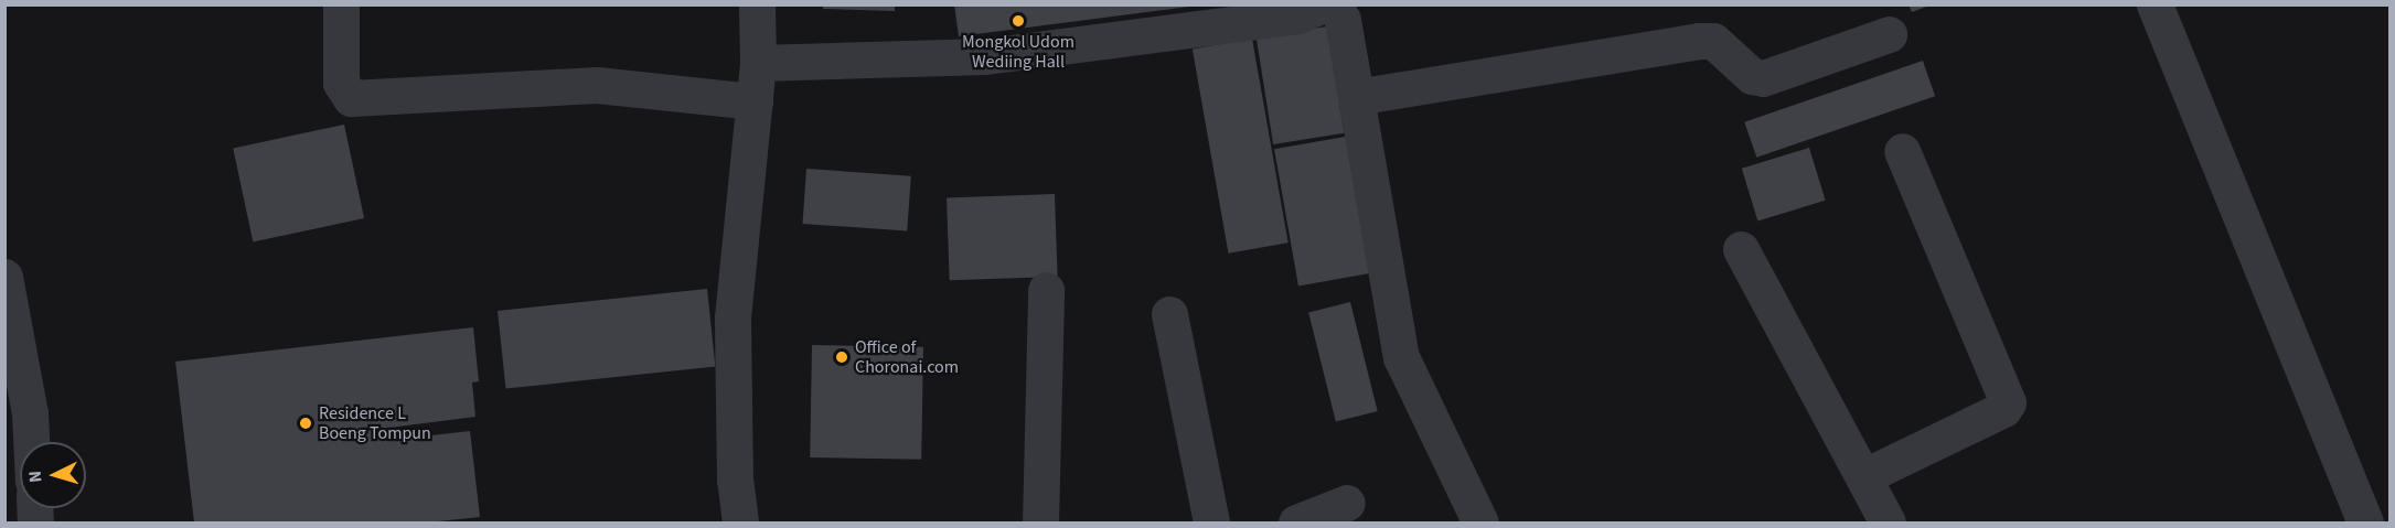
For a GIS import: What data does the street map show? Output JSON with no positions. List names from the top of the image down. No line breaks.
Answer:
{"places":["Mongkol Udom Wediing Hall","Office of Choronai.com","Residence L Boeng Tompun"],"north":"left"}
